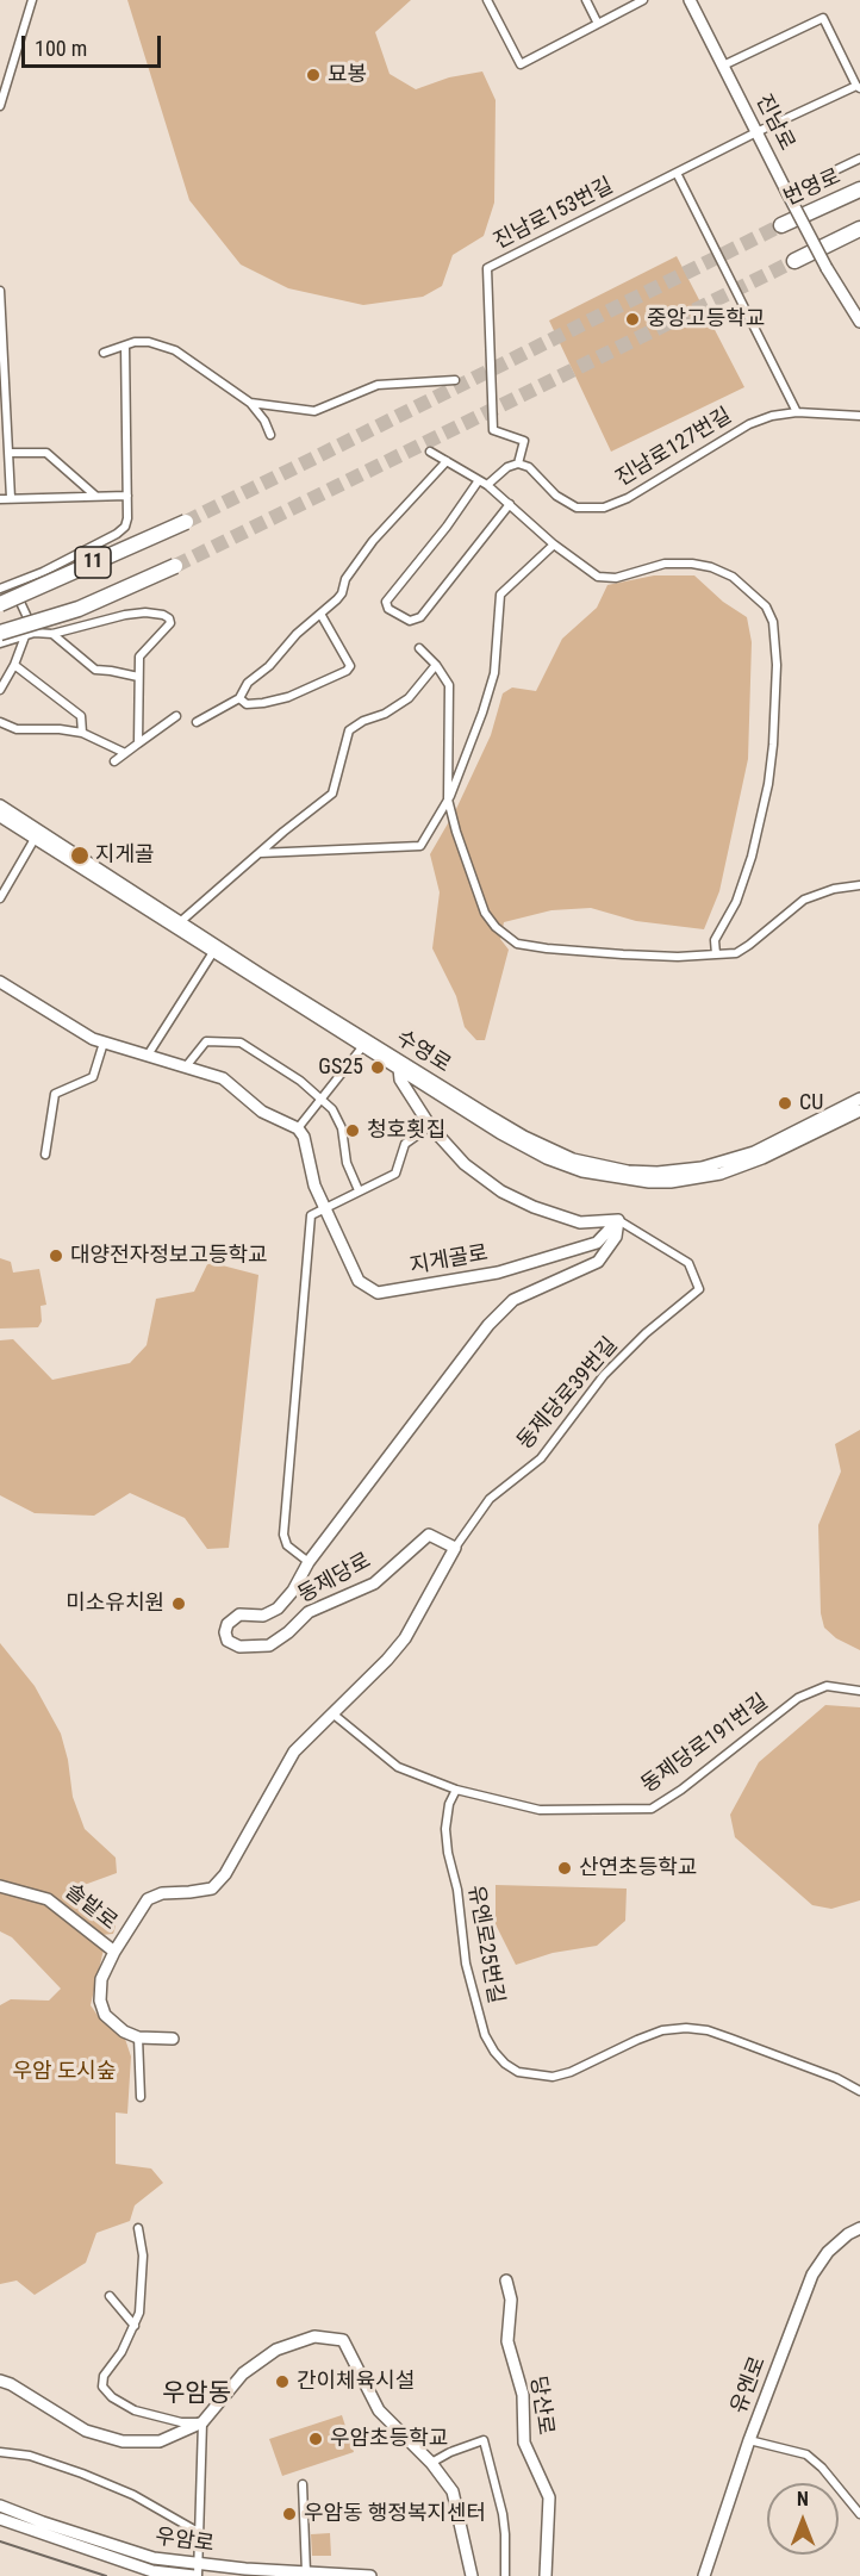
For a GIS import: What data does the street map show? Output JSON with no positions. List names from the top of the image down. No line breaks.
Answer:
{"streets":{"highway":["번영로","11"],"street":["진남로","진남로153번길","진남로127번길","수영로","지게골로","동제당로39번길","동제당로","동제당로191번길","솔밭로","유엔로25번길","유엔로","당산로","우암로"]},"crossings":[["진남로","진남로153번길"],["진남로153번길","진남로127번길"],["지게골로","동제당로39번길"],["지게골로","동제당로"],["동제당로39번길","동제당로"],["동제당로191번길","유엔로25번길"]],"districts":["우암동"],"parks":["우암 도시숲"],"places":["묘봉","중앙고등학교","지게골","GS25","CU","청호횟집","대양전자정보고등학교","미소유치원","산연초등학교","간이체육시설","우암초등학교","우암동 행정복지센터"],"scale_bar":"100 m","north":"top"}
